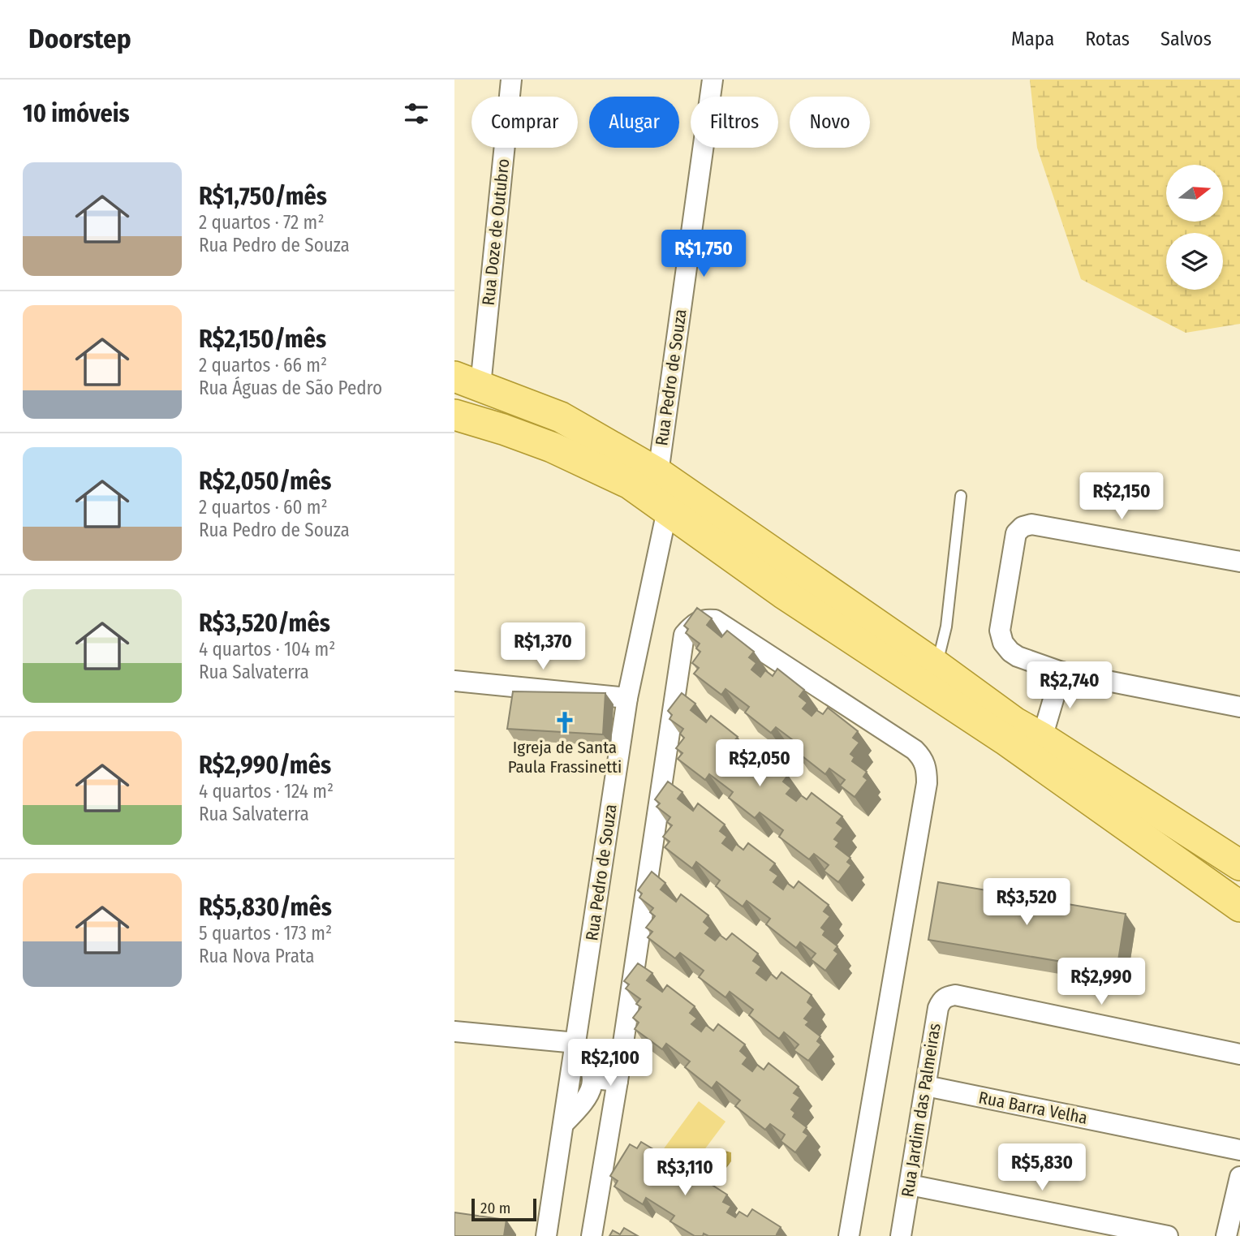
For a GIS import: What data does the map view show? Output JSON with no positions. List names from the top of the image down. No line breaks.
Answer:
{"streets":{"street":["Rua Doze de Outubro","Rua Pedro de Souza","Rua Barra Velha","Rua Jardim das Palmeiras"]},"crossings":[["Rua Barra Velha","Rua Jardim das Palmeiras"]],"places":{"church":["Igreja de Santa Paula Frassinetti"]},"scale_bar":"20 m","north":"right","page":{"header":"Doorstep","nav":["Mapa","Rotas","Salvos"],"heading":"10 imóveis","chip":["Comprar","Alugar","Filtros","Novo"],"list":[{"name":"R$1,750/mês","note":"2 quartos · 72 m² · Rua Pedro de Souza"},{"name":"R$2,150/mês","note":"2 quartos · 66 m² · Rua Águas de São Pedro"},{"name":"R$2,050/mês","note":"2 quartos · 60 m² · Rua Pedro de Souza"},{"name":"R$3,520/mês","note":"4 quartos · 104 m² · Rua Salvaterra"},{"name":"R$2,990/mês","note":"4 quartos · 124 m² · Rua Salvaterra"},{"name":"R$5,830/mês","note":"5 quartos · 173 m² · Rua Nova Prata"}],"price":["R$1,750","R$2,150","R$1,370","R$2,740","R$2,050","R$3,520","R$2,990","R$2,100","R$5,830","R$3,110"],"scale":"20 m"}}
